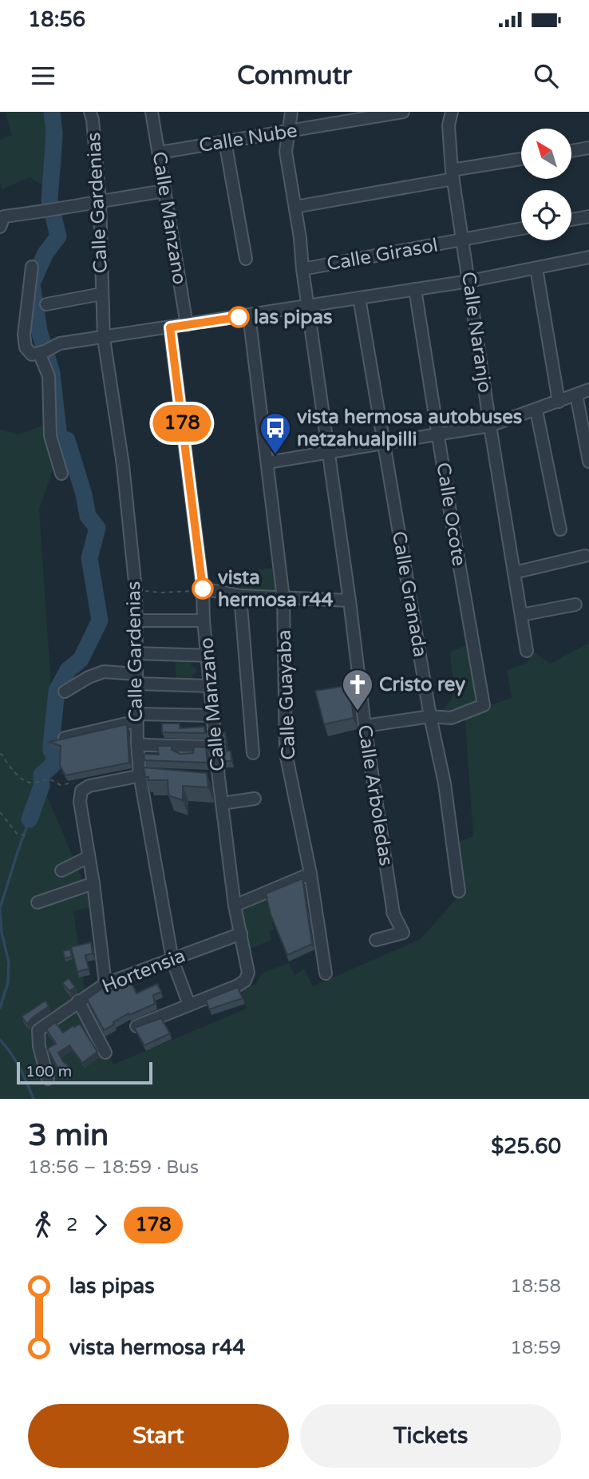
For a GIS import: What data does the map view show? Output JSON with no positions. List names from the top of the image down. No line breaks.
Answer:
{"streets":{"street":["Calle Nube","Calle Gardenias","Calle Manzano","Calle Girasol","Calle Naranjo","Calle Ocote","Calle Granada","Calle Guayaba","Calle Arboledas","Hortensia"]},"crossings":[["Calle Nube","Calle Manzano"],["Calle Nube","Calle Arboledas"],["Calle Gardenias","Calle Manzano"],["Calle Gardenias","Hortensia"],["Calle Manzano","Hortensia"],["Calle Girasol","Calle Naranjo"],["Calle Girasol","Calle Arboledas"],["Calle Ocote","Calle Granada"]],"places":{"other":["las pipas","vista hermosa r44"],"bus stop":["vista hermosa autobuses netzahualpilli"],"church":["Cristo rey"]},"lines":["bus line 178"],"scale_bar":"100 m","north":"top left","page":{"status":"18:56","header":"Commutr","on_map":"178","scale":"100 m","heading":["3 min","18:56 – 18:59 · Bus","$25.60"],"legs":["2","178"],"list":[{"name":"las pipas","value":"18:58"},{"name":"vista hermosa r44","value":"18:59"}],"buttons":["Start","Tickets"]}}
